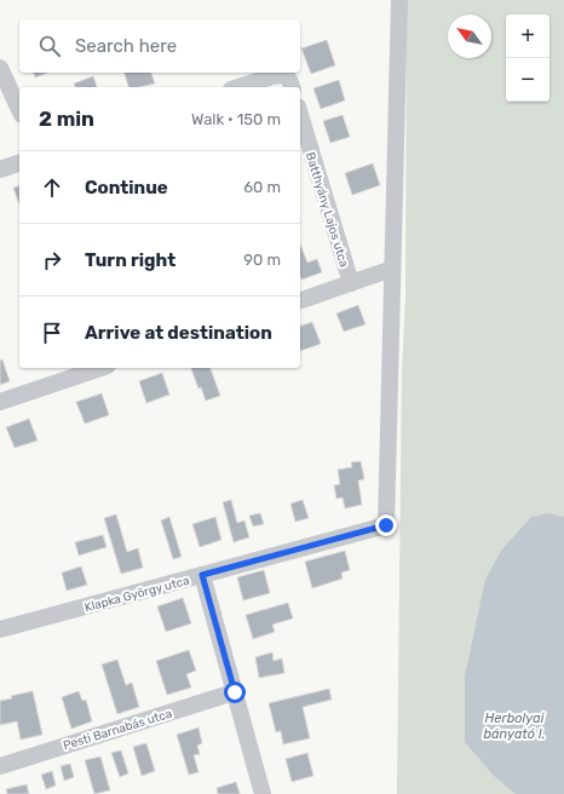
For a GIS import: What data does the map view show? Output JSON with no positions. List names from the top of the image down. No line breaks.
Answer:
{"streets":{"street":["Batthyány Lajos utca","Klapka György utca","Pesti Barnabás utca"]},"water":["Herbolyai bányató I."],"north":"top left","page":{"map_buttons":["+","−"],"search":"Search here","heading":["2 min","Walk · 150 m"],"list":[["Continue","60 m"],["Turn right","90 m"],"Arrive at destination"]}}
